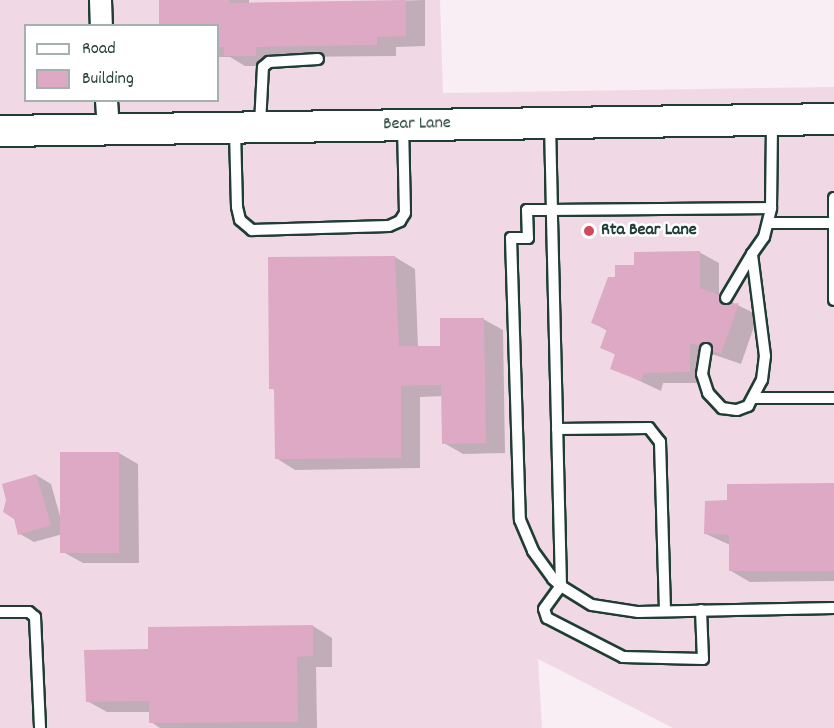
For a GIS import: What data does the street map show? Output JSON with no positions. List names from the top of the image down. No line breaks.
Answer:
{"streets":{"street":["Bear Lane"]},"places":["Rta Bear Lane"],"legend":["Road","Building"]}
